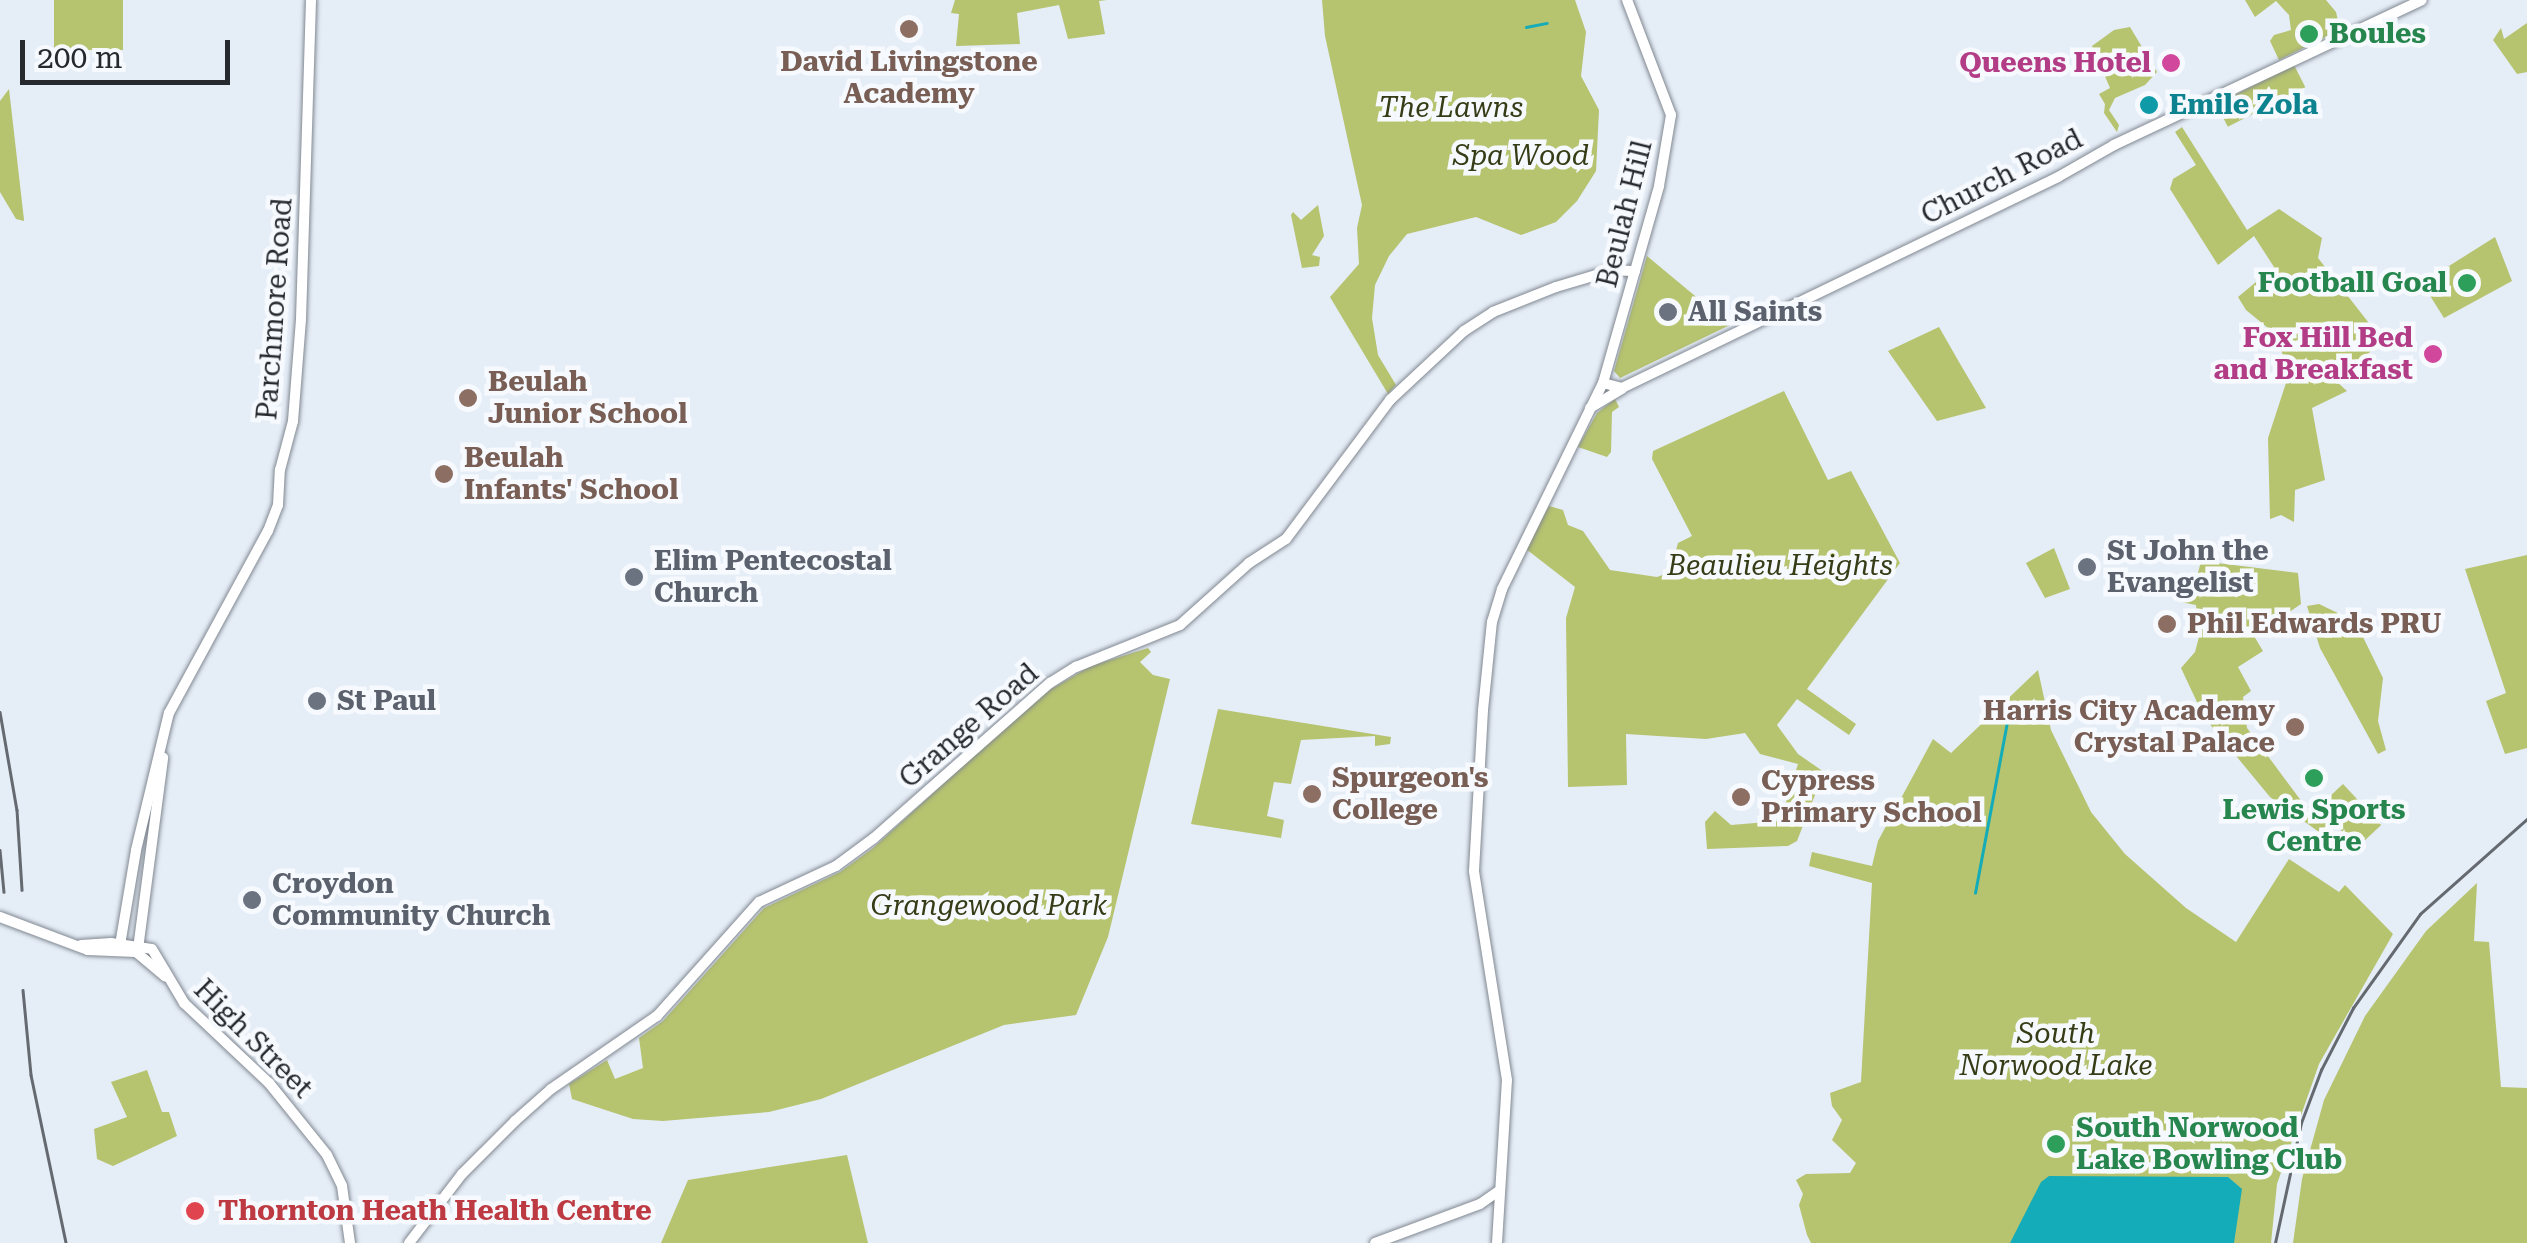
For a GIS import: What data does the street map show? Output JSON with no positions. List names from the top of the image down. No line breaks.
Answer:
{"streets":{"main road":["Church Road","Beulah Hill","Parchmore Road","Grange Road","High Street"]},"crossings":[["Church Road","Beulah Hill"],["Beulah Hill","Grange Road"],["Parchmore Road","High Street"]],"parks":["The Lawns","Spa Wood","Beaulieu Heights","Grangewood Park","South Norwood Lake"],"places":["David Livingstone Academy","Boules","Queens Hotel","Emile Zola","Football Goal","All Saints","Fox Hill Bed and Breakfast","Beulah Junior School","Beulah Infants' School","St John the Evangelist","Elim Pentecostal Church","Phil Edwards PRU","St Paul","Harris City Academy Crystal Palace","Lewis Sports Centre","Spurgeon's College","Cypress Primary School","Croydon Community Church","South Norwood Lake Bowling Club","Thornton Heath Health Centre"],"scale_bar":"200 m"}
